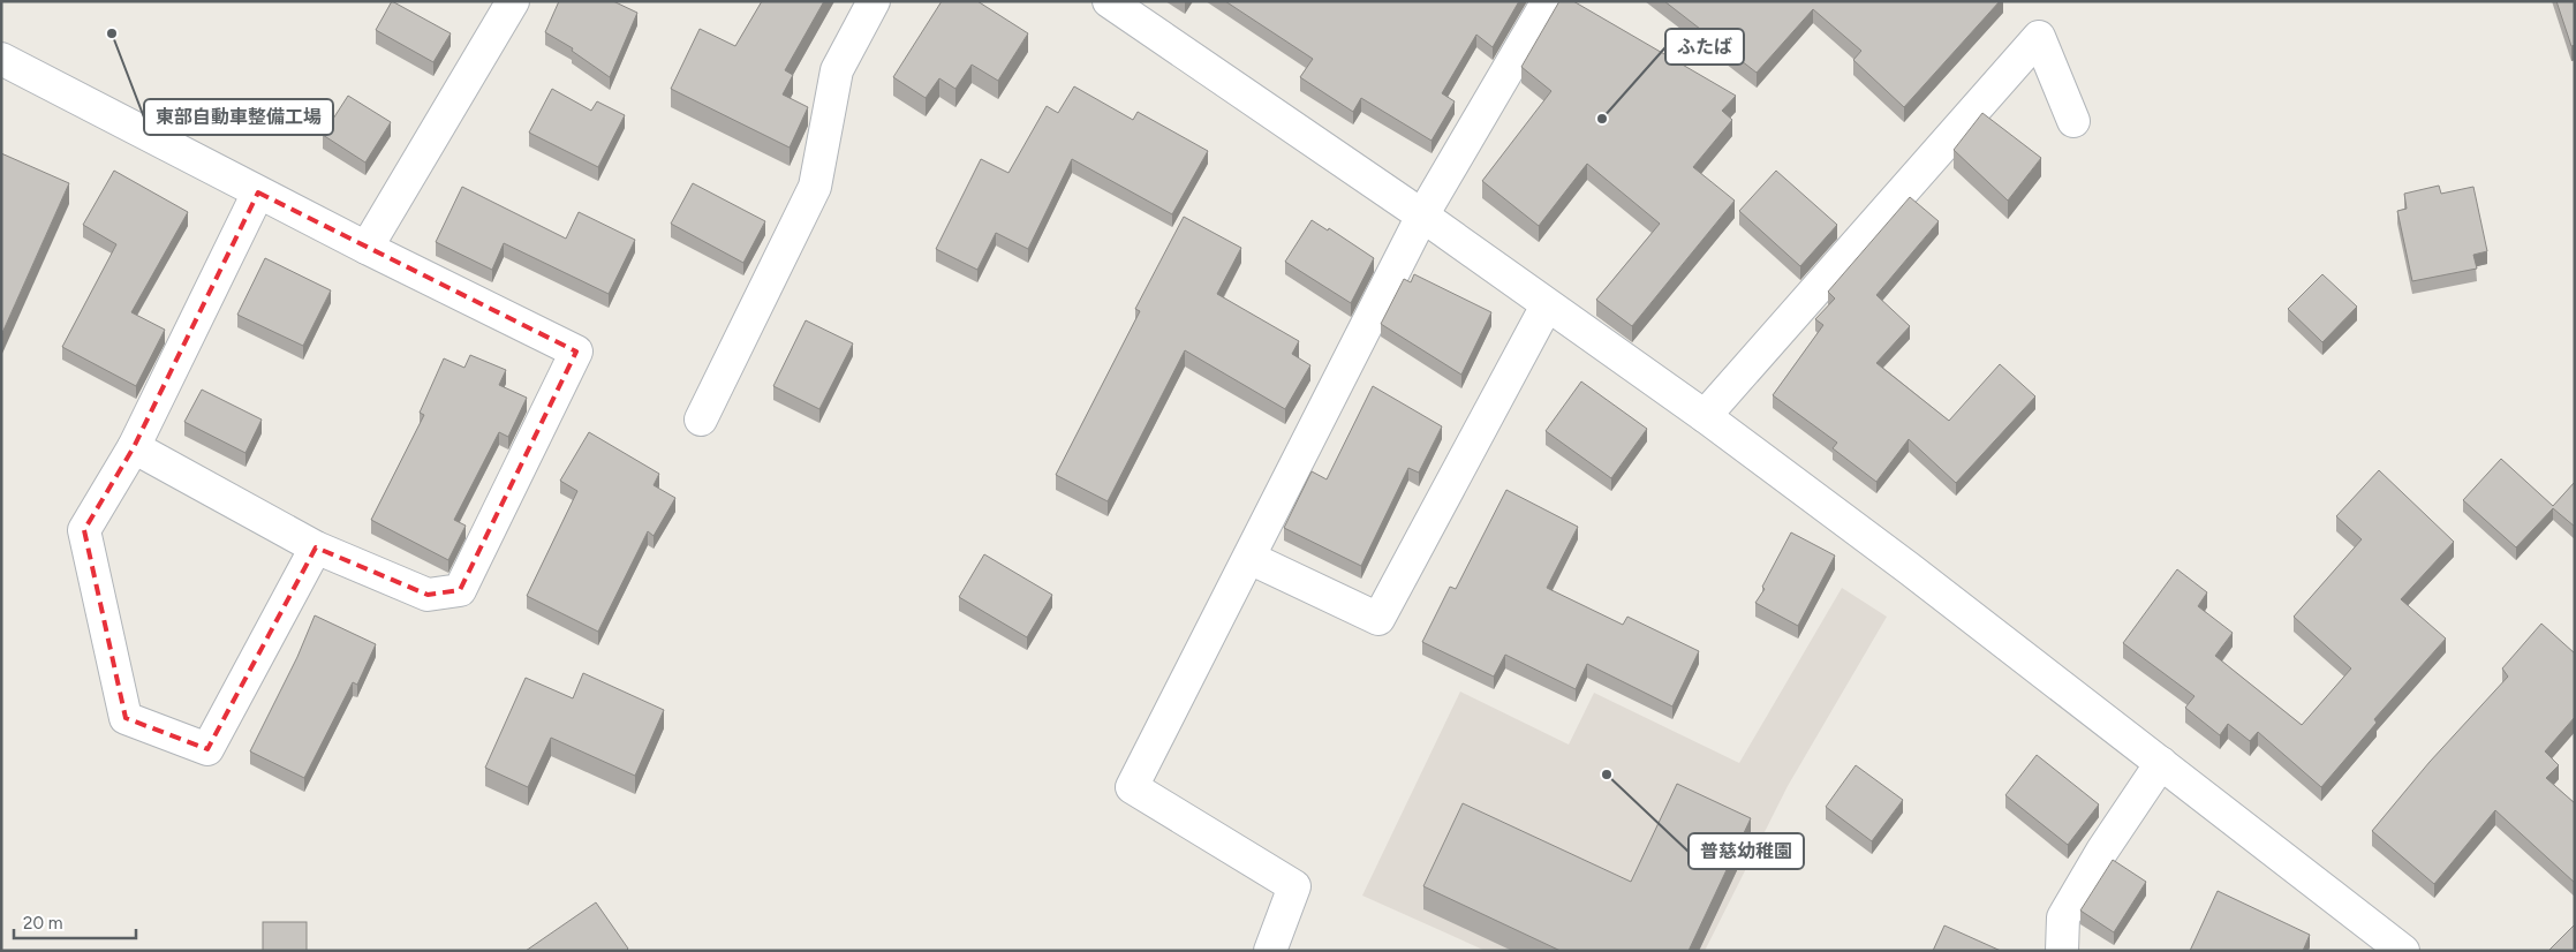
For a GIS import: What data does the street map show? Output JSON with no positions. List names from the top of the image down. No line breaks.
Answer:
{"places":["東部自動車整備工場","ふたば","普慈幼稚園"],"scale_bar":"20 m"}
